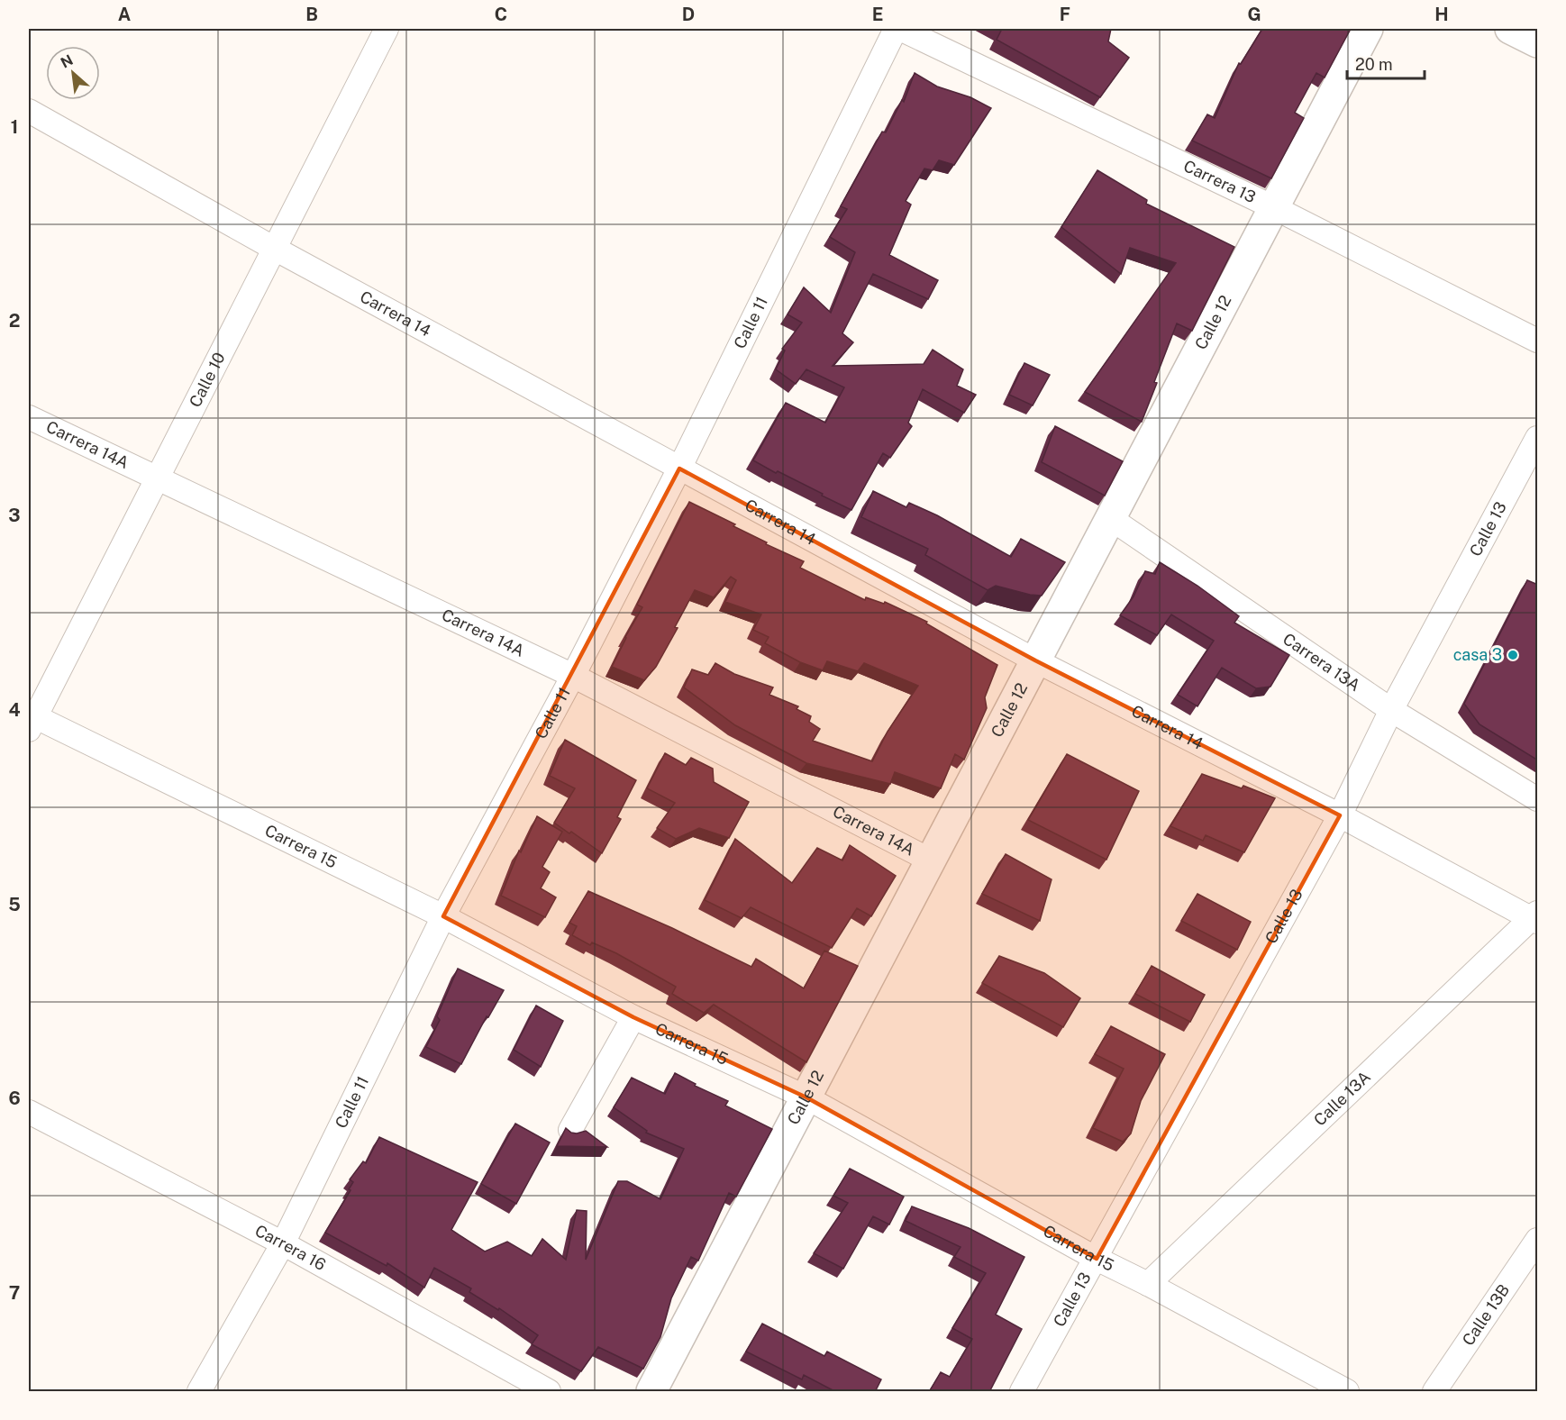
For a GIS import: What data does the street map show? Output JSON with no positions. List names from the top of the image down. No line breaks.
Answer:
{"streets":{"street":["Carrera 13","Carrera 14","Calle 11","Calle 12","Calle 10","Carrera 14A","Calle 13","Carrera 13A","Carrera 15","Calle 13A","Carrera 16","Calle 13B"]},"crossings":[["Carrera 13","Calle 12"],["Carrera 14","Calle 11"],["Carrera 14","Calle 12"],["Carrera 14","Calle 10"],["Carrera 14","Calle 13"],["Carrera 14","Calle 13A"],["Calle 11","Carrera 14A"],["Calle 11","Carrera 15"],["Calle 11","Carrera 16"],["Calle 12","Carrera 14A"],["Calle 12","Carrera 13A"],["Calle 12","Carrera 15"],["Calle 10","Carrera 14A"],["Calle 10","Carrera 15"],["Calle 13","Carrera 13A"],["Calle 13","Carrera 15"],["Carrera 15","Calle 13A"]],"places":["casa 3"],"scale_bar":"20 m","north":"top left","grid":{"columns":["A","B","C","D","E","F","G","H"],"rows":["1","2","3","4","5","6","7"]}}
